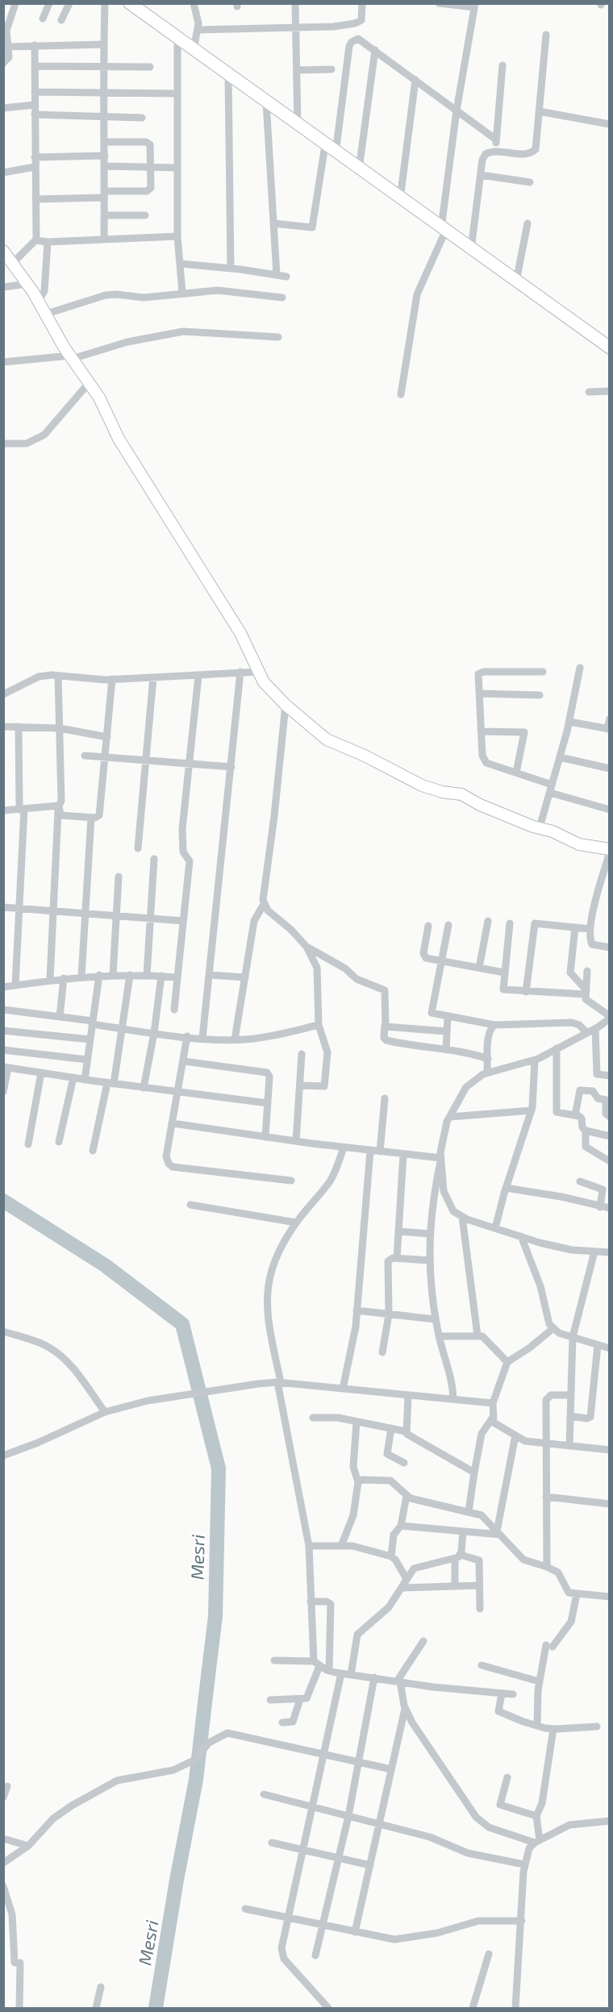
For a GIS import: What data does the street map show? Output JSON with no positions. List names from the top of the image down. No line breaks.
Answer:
{"water":["Mesri"]}
